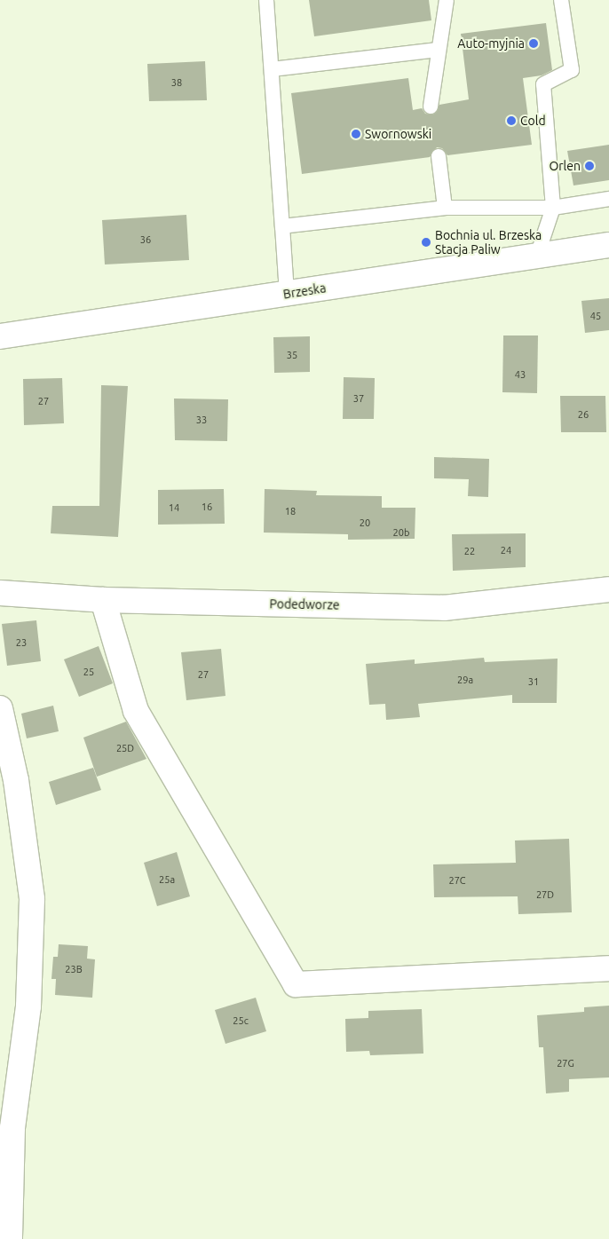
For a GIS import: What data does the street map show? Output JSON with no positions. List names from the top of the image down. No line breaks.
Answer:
{"streets":{"street":["Brzeska","Podedworze"]},"places":["Auto-myjnia","Cold","Swornowski","Orlen","Bochnia ul. Brzeska Stacja Paliw"],"house_numbers":["38","36","45","35","43","37","27","26","33","16","14","18","20","20b","24","22","23","25","27","29a","31","25D","25a","27C","27D","23B","25c","27G"]}
